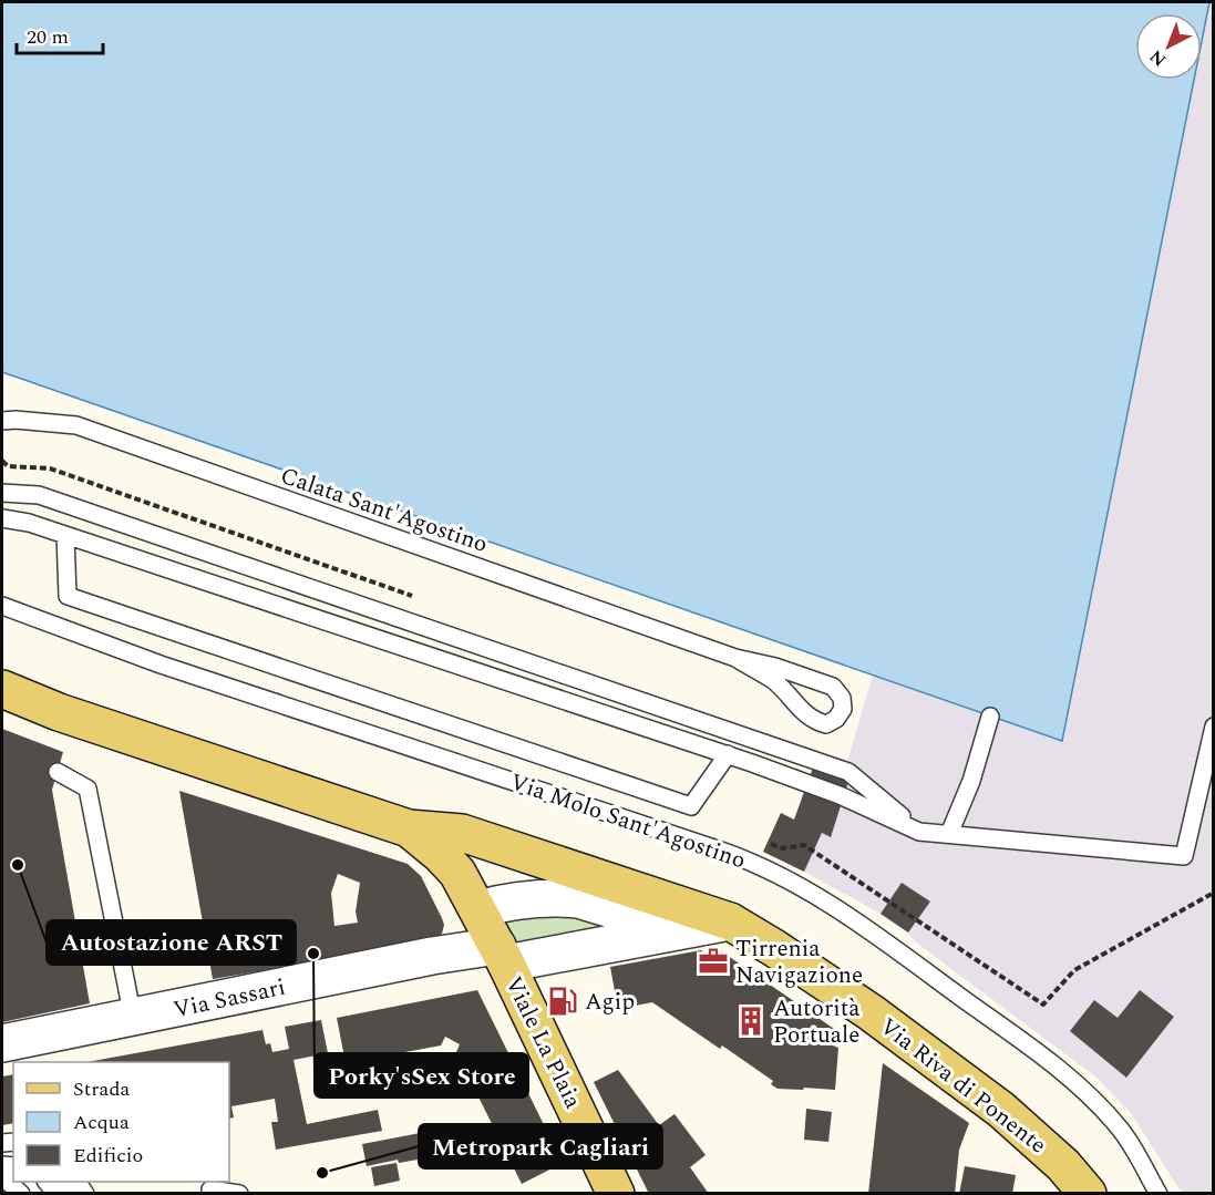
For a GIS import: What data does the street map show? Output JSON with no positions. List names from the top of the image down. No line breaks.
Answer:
{"streets":{"main road":["Viale La Plaia","Via Riva di Ponente"],"street":["Via Sassari"],"lane":["Calata Sant'Agostino","Via Molo Sant'Agostino"]},"crossings":[["Via Sassari","Viale La Plaia"],["Via Sassari","Via Riva di Ponente"]],"places":{"other":["Autostazione ARST","Porky'sSex Store","Metropark Cagliari"],"office":["Tirrenia Navigazione"],"fuel station":["Agip"],"building":["Autorità Portuale"]},"legend":["Strada","Acqua","Edificio"],"scale_bar":"20 m","north":"bottom left"}
